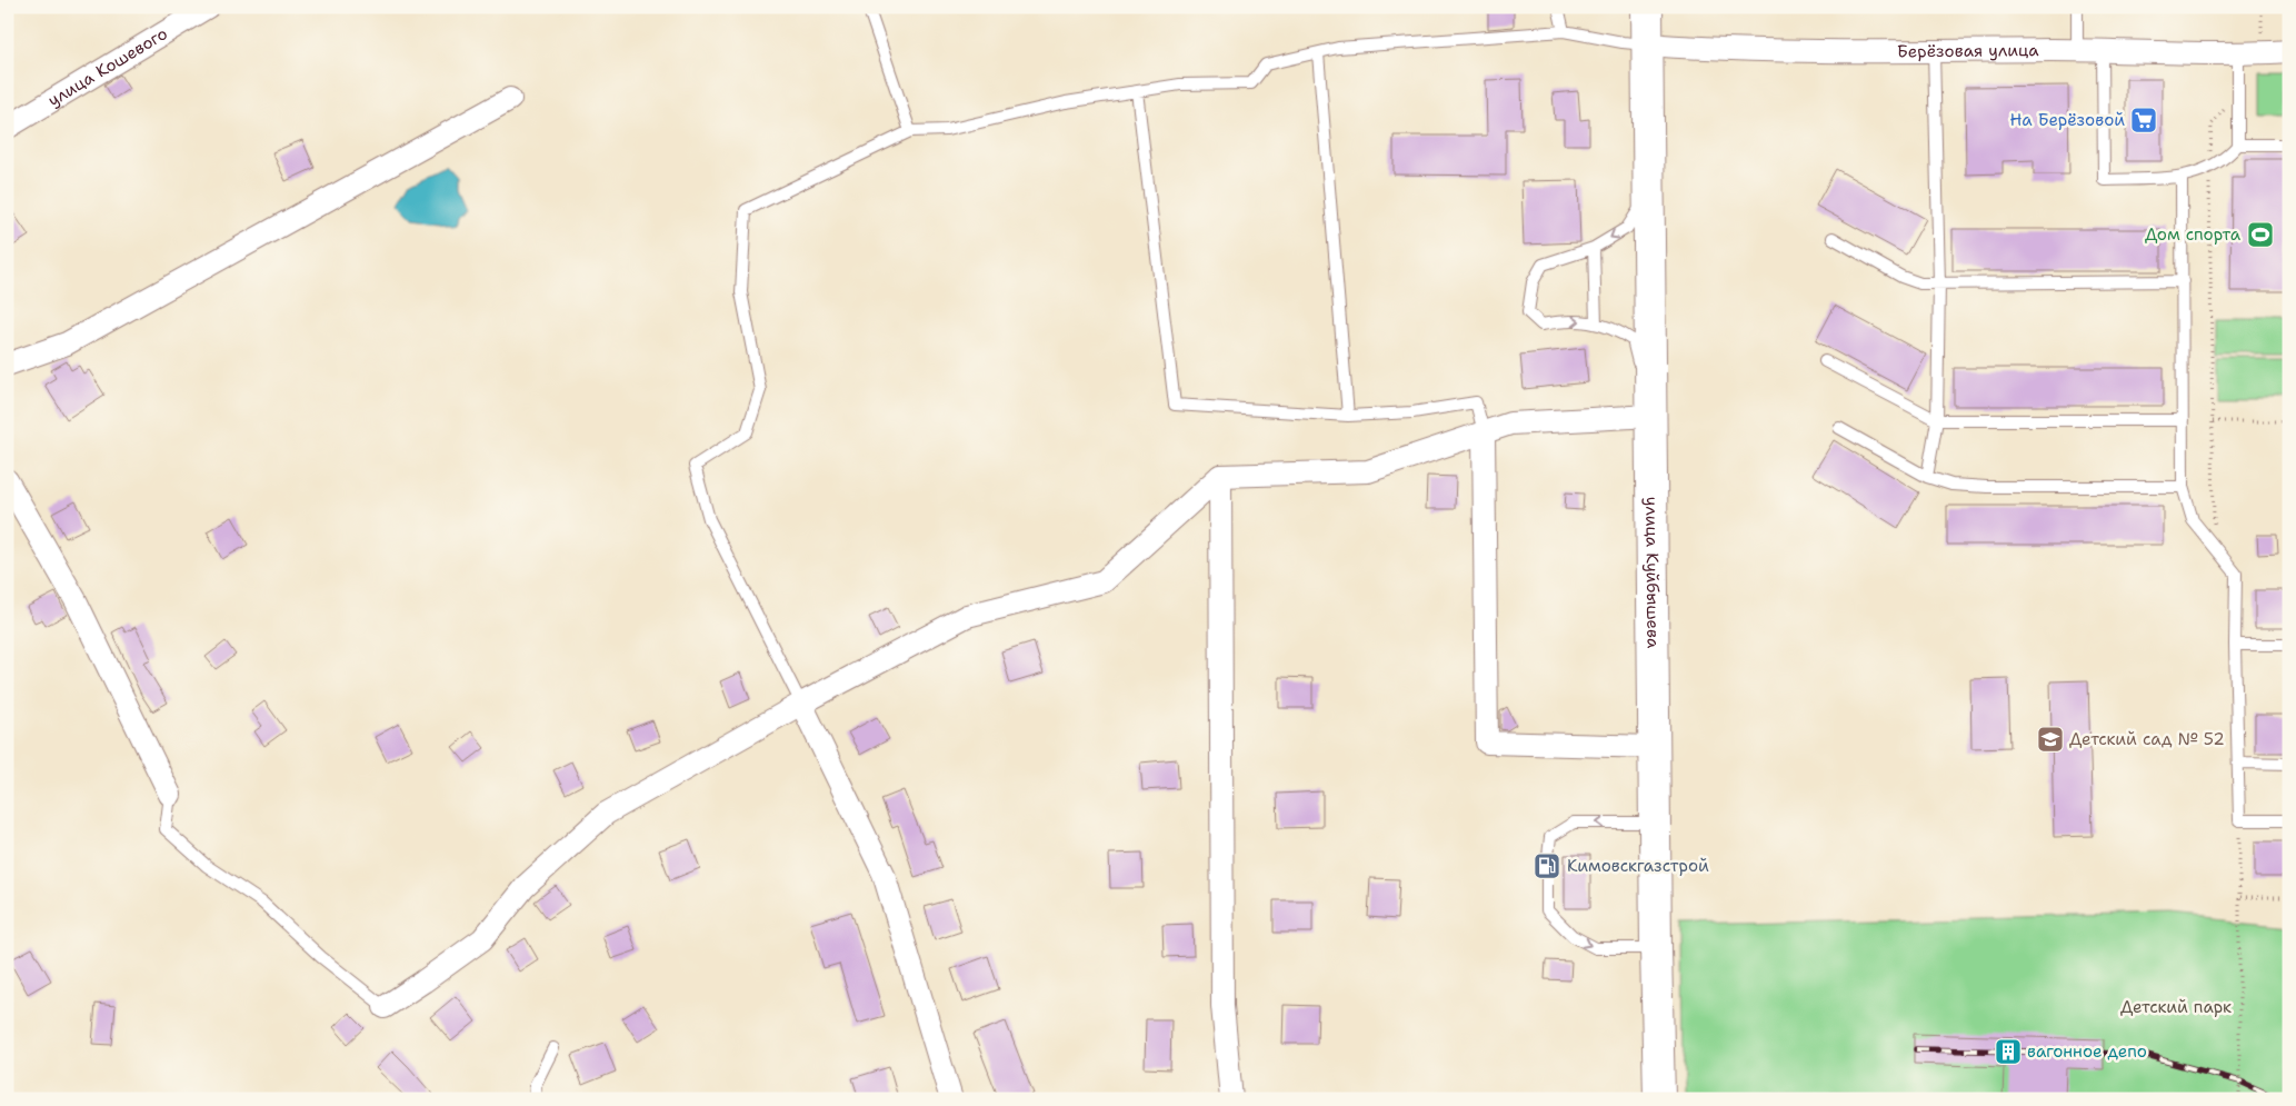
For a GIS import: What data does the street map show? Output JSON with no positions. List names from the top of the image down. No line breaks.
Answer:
{"streets":{"main road":["улица Куйбышева"],"street":["Берёзовая улица","улица Кошевого"]},"crossings":[["Берёзовая улица","улица Куйбышева"]],"parks":["Детский парк"],"places":{"supermarket":["На Берёзовой"],"sports":["Дом спорта"],"school or university":["Детский сад № 52"],"fuel station":["Кимовскгазстрой"],"building":["вагонное депо"]}}
